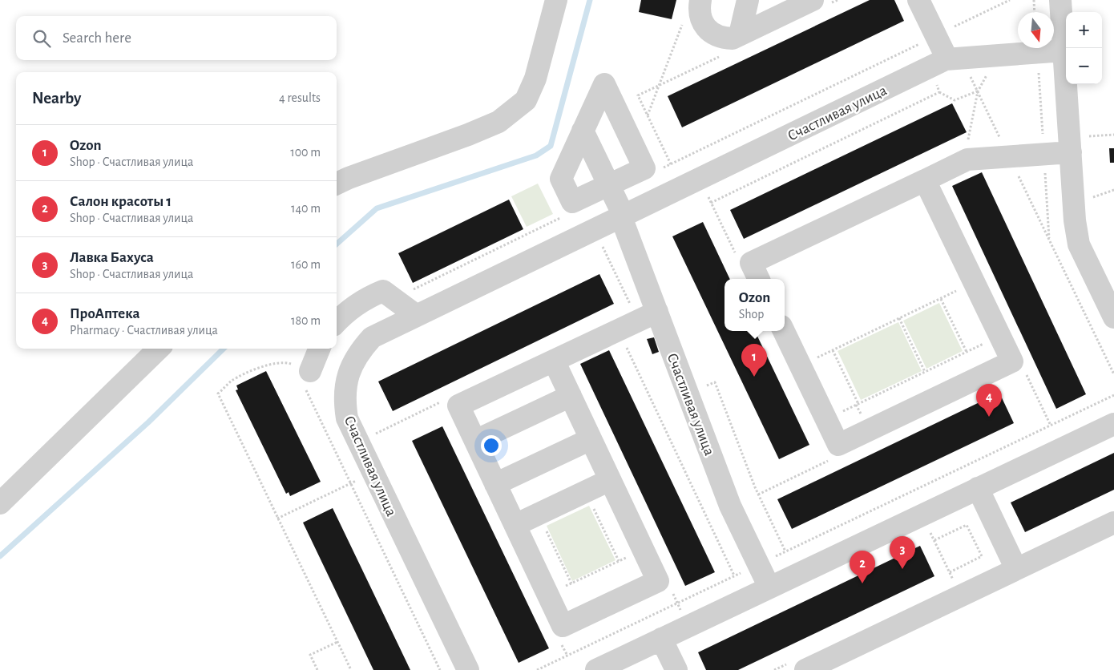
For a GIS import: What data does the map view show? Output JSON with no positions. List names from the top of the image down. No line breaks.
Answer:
{"streets":{"street":["Счастливая улица"]},"north":"bottom","page":{"map_buttons":["+","−"],"search":"Search here","heading":["Nearby","4 results"],"list":[{"mark":"1","name":"Ozon","note":"Shop · Счастливая улица","value":"100 m"},{"mark":"2","name":"Салон красоты 1","note":"Shop · Счастливая улица","value":"140 m"},{"mark":"3","name":"Лавка Бахуса","note":"Shop · Счастливая улица","value":"160 m"},{"mark":"4","name":"ПроАптека","note":"Pharmacy · Счастливая улица","value":"180 m"}],"popup":["Ozon","Shop"],"pins":["1","4","3","2"]}}
